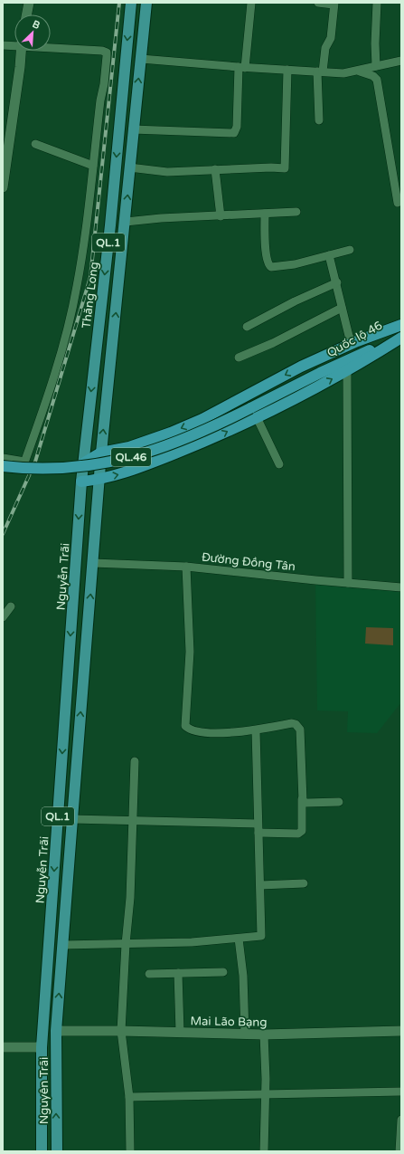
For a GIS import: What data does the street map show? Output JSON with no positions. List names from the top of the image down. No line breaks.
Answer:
{"streets":{"highway":["Quốc lộ 46","QL.46"],"main road":["QL.1","Thăng Long","Nguyễn Trãi","Nguyên Trãi"],"street":["Đường Đồng Tân","Mai Lão Bạng"]},"crossings":[["QL.1","Đường Đồng Tân"],["QL.1","Mai Lão Bạng"],["QL.1","Nguyên Trãi"],["Thăng Long","Nguyễn Trãi"],["Quốc lộ 46","QL.46"],["Mai Lão Bạng","Nguyên Trãi"]],"one_way":["Nguyên Trãi"],"north":"top right"}
